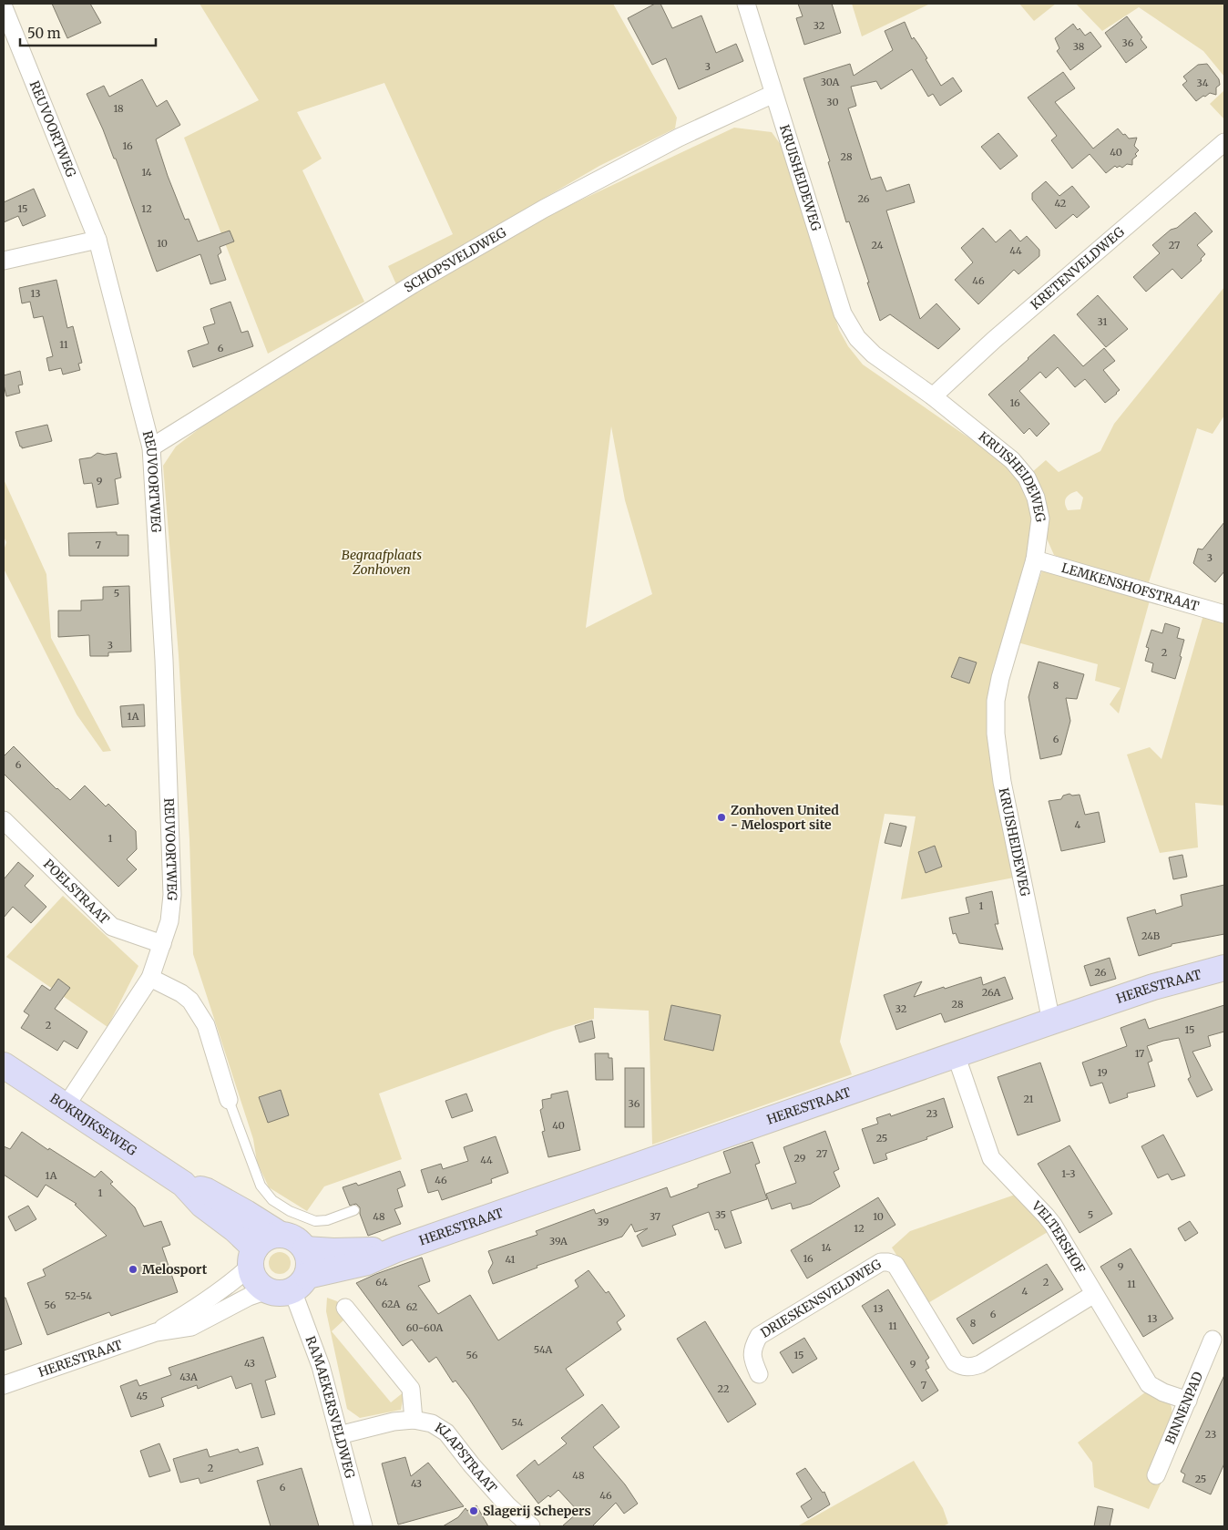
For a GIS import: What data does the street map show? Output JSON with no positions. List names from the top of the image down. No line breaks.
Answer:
{"streets":{"street":["REUVOORTWEG","KRUISHEIDEWEG","SCHOPSVELDWEG","KRETENVELDWEG","LEMKENSHOFSTRAAT","POELSTRAAT","HERESTRAAT","BOKRIJKSEWEG","VELTERSHOF","DRIESKENSVELDWEG","RAMAEKERSVELDWEG","BINNENPAD","KLAPSTRAAT"]},"crossings":[["REUVOORTWEG","SCHOPSVELDWEG"],["REUVOORTWEG","POELSTRAAT"],["REUVOORTWEG","BOKRIJKSEWEG"],["KRUISHEIDEWEG","SCHOPSVELDWEG"],["KRUISHEIDEWEG","KRETENVELDWEG"],["KRUISHEIDEWEG","LEMKENSHOFSTRAAT"],["KRUISHEIDEWEG","HERESTRAAT"],["HERESTRAAT","BOKRIJKSEWEG"],["HERESTRAAT","VELTERSHOF"],["HERESTRAAT","RAMAEKERSVELDWEG"],["BOKRIJKSEWEG","RAMAEKERSVELDWEG"],["VELTERSHOF","DRIESKENSVELDWEG"],["VELTERSHOF","BINNENPAD"],["RAMAEKERSVELDWEG","KLAPSTRAAT"]],"parks":["Begraafplaats Zonhoven"],"places":["Zonhoven United - Melosport site","Melosport","Slagerij Schepers"],"house_numbers":["32","36","38","3","30A","34","30","18","16","40","28","14","26","42","15","12","10","24","27","44","46","13","31","11","6","16","9","7","3","5","3","2","8","1A","6","6","4","1","1","24B","26","26A","28","32","2","15","17","19","21","36","23","40","25","27","29","44","1-3","1A","46","1","35","5","48","37","10","39","12","39A","14","16","41","9","64","2","11","4","52-54","62A","56","62","13","6","13","8","11","60-60A","54A","56","15","43","9","43A","7","22","45","54","23","2","48","25","43","6","46"],"scale_bar":"50 m"}
